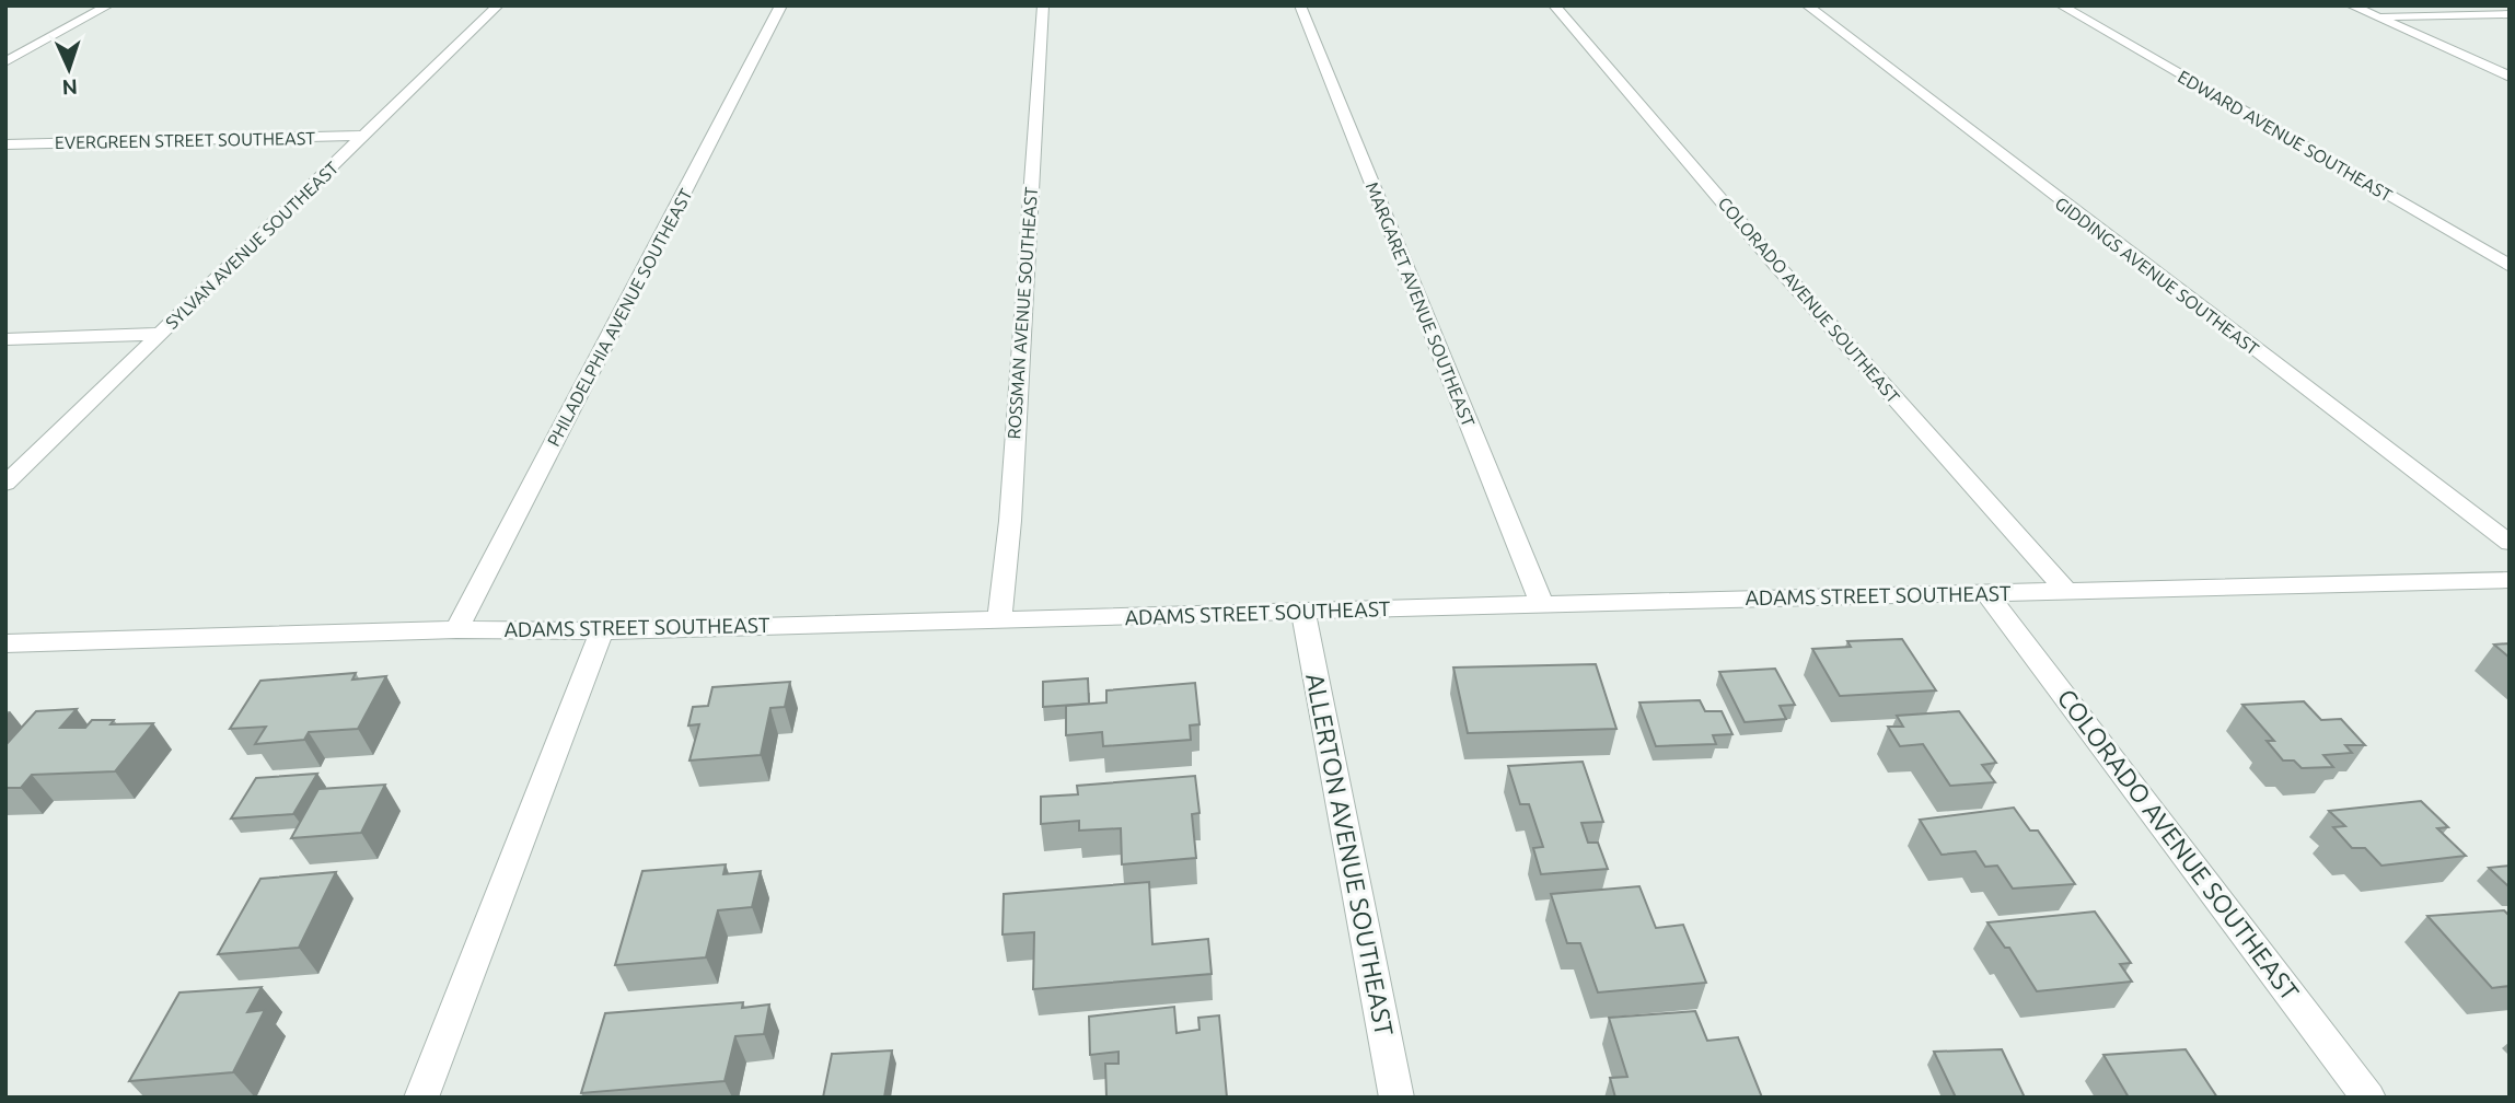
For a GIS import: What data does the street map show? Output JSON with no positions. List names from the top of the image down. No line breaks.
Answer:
{"streets":{"street":["EDWARD AVENUE SOUTHEAST","EVERGREEN STREET SOUTHEAST","SYLVAN AVENUE SOUTHEAST","GIDDINGS AVENUE SOUTHEAST","COLORADO AVENUE SOUTHEAST","MARGARET AVENUE SOUTHEAST","ROSSMAN AVENUE SOUTHEAST","PHILADELPHIA AVENUE SOUTHEAST","ADAMS STREET SOUTHEAST","ALLERTON AVENUE SOUTHEAST"]},"crossings":[["EVERGREEN STREET SOUTHEAST","SYLVAN AVENUE SOUTHEAST"],["COLORADO AVENUE SOUTHEAST","ADAMS STREET SOUTHEAST"],["MARGARET AVENUE SOUTHEAST","ADAMS STREET SOUTHEAST"],["ROSSMAN AVENUE SOUTHEAST","ADAMS STREET SOUTHEAST"],["PHILADELPHIA AVENUE SOUTHEAST","ADAMS STREET SOUTHEAST"],["ADAMS STREET SOUTHEAST","ALLERTON AVENUE SOUTHEAST"]],"north":"bottom"}
